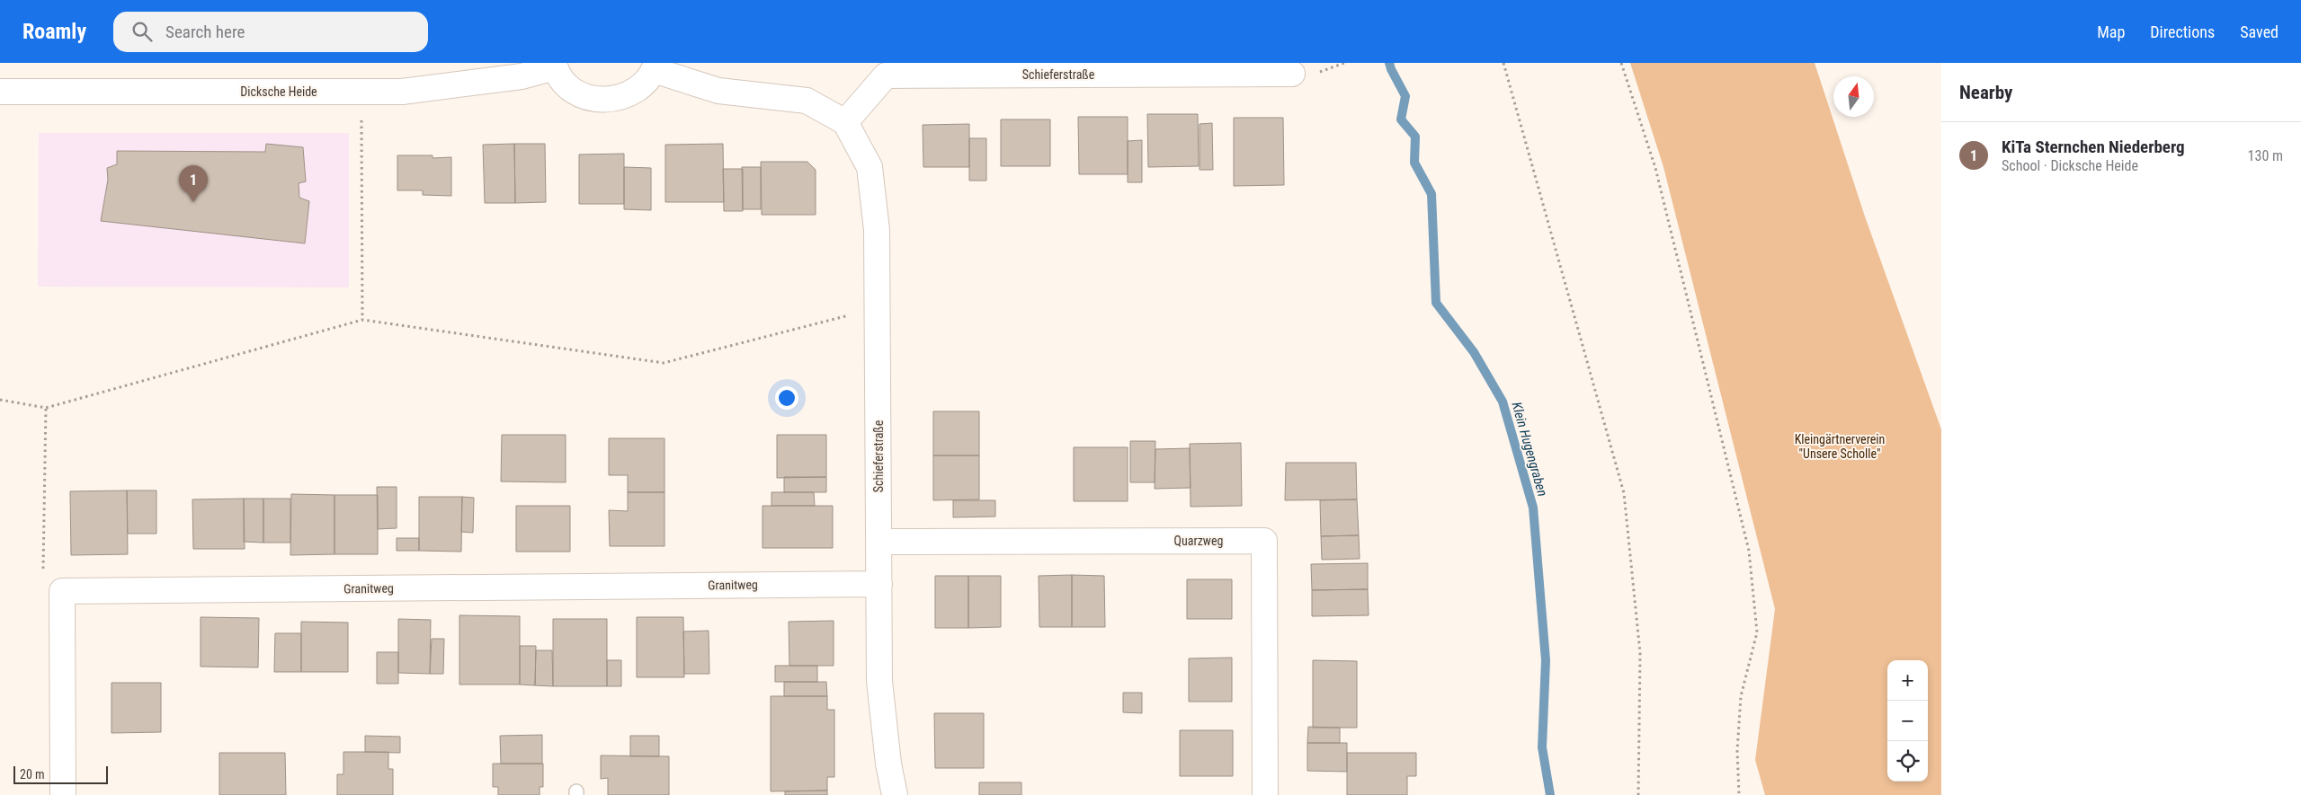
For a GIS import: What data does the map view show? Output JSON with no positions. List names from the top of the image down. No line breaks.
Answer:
{"streets":{"street":["Schieferstraße","Dicksche Heide","Quarzweg","Granitweg"]},"crossings":[["Schieferstraße","Quarzweg"],["Schieferstraße","Granitweg"]],"water":["Klein Hugengraben"],"parks":["Kleingärtnerverein \"Unsere Scholle\""],"scale_bar":"20 m","north":"top","page":{"header":"Roamly","search":"Search here","nav":["Map","Directions","Saved"],"heading":"Nearby","list":[{"mark":"1","name":"KiTa Sternchen Niederberg","note":"School · Dicksche Heide","value":"130 m"}],"pins":"1","map_buttons":["+","−"],"scale":"20 m"}}
